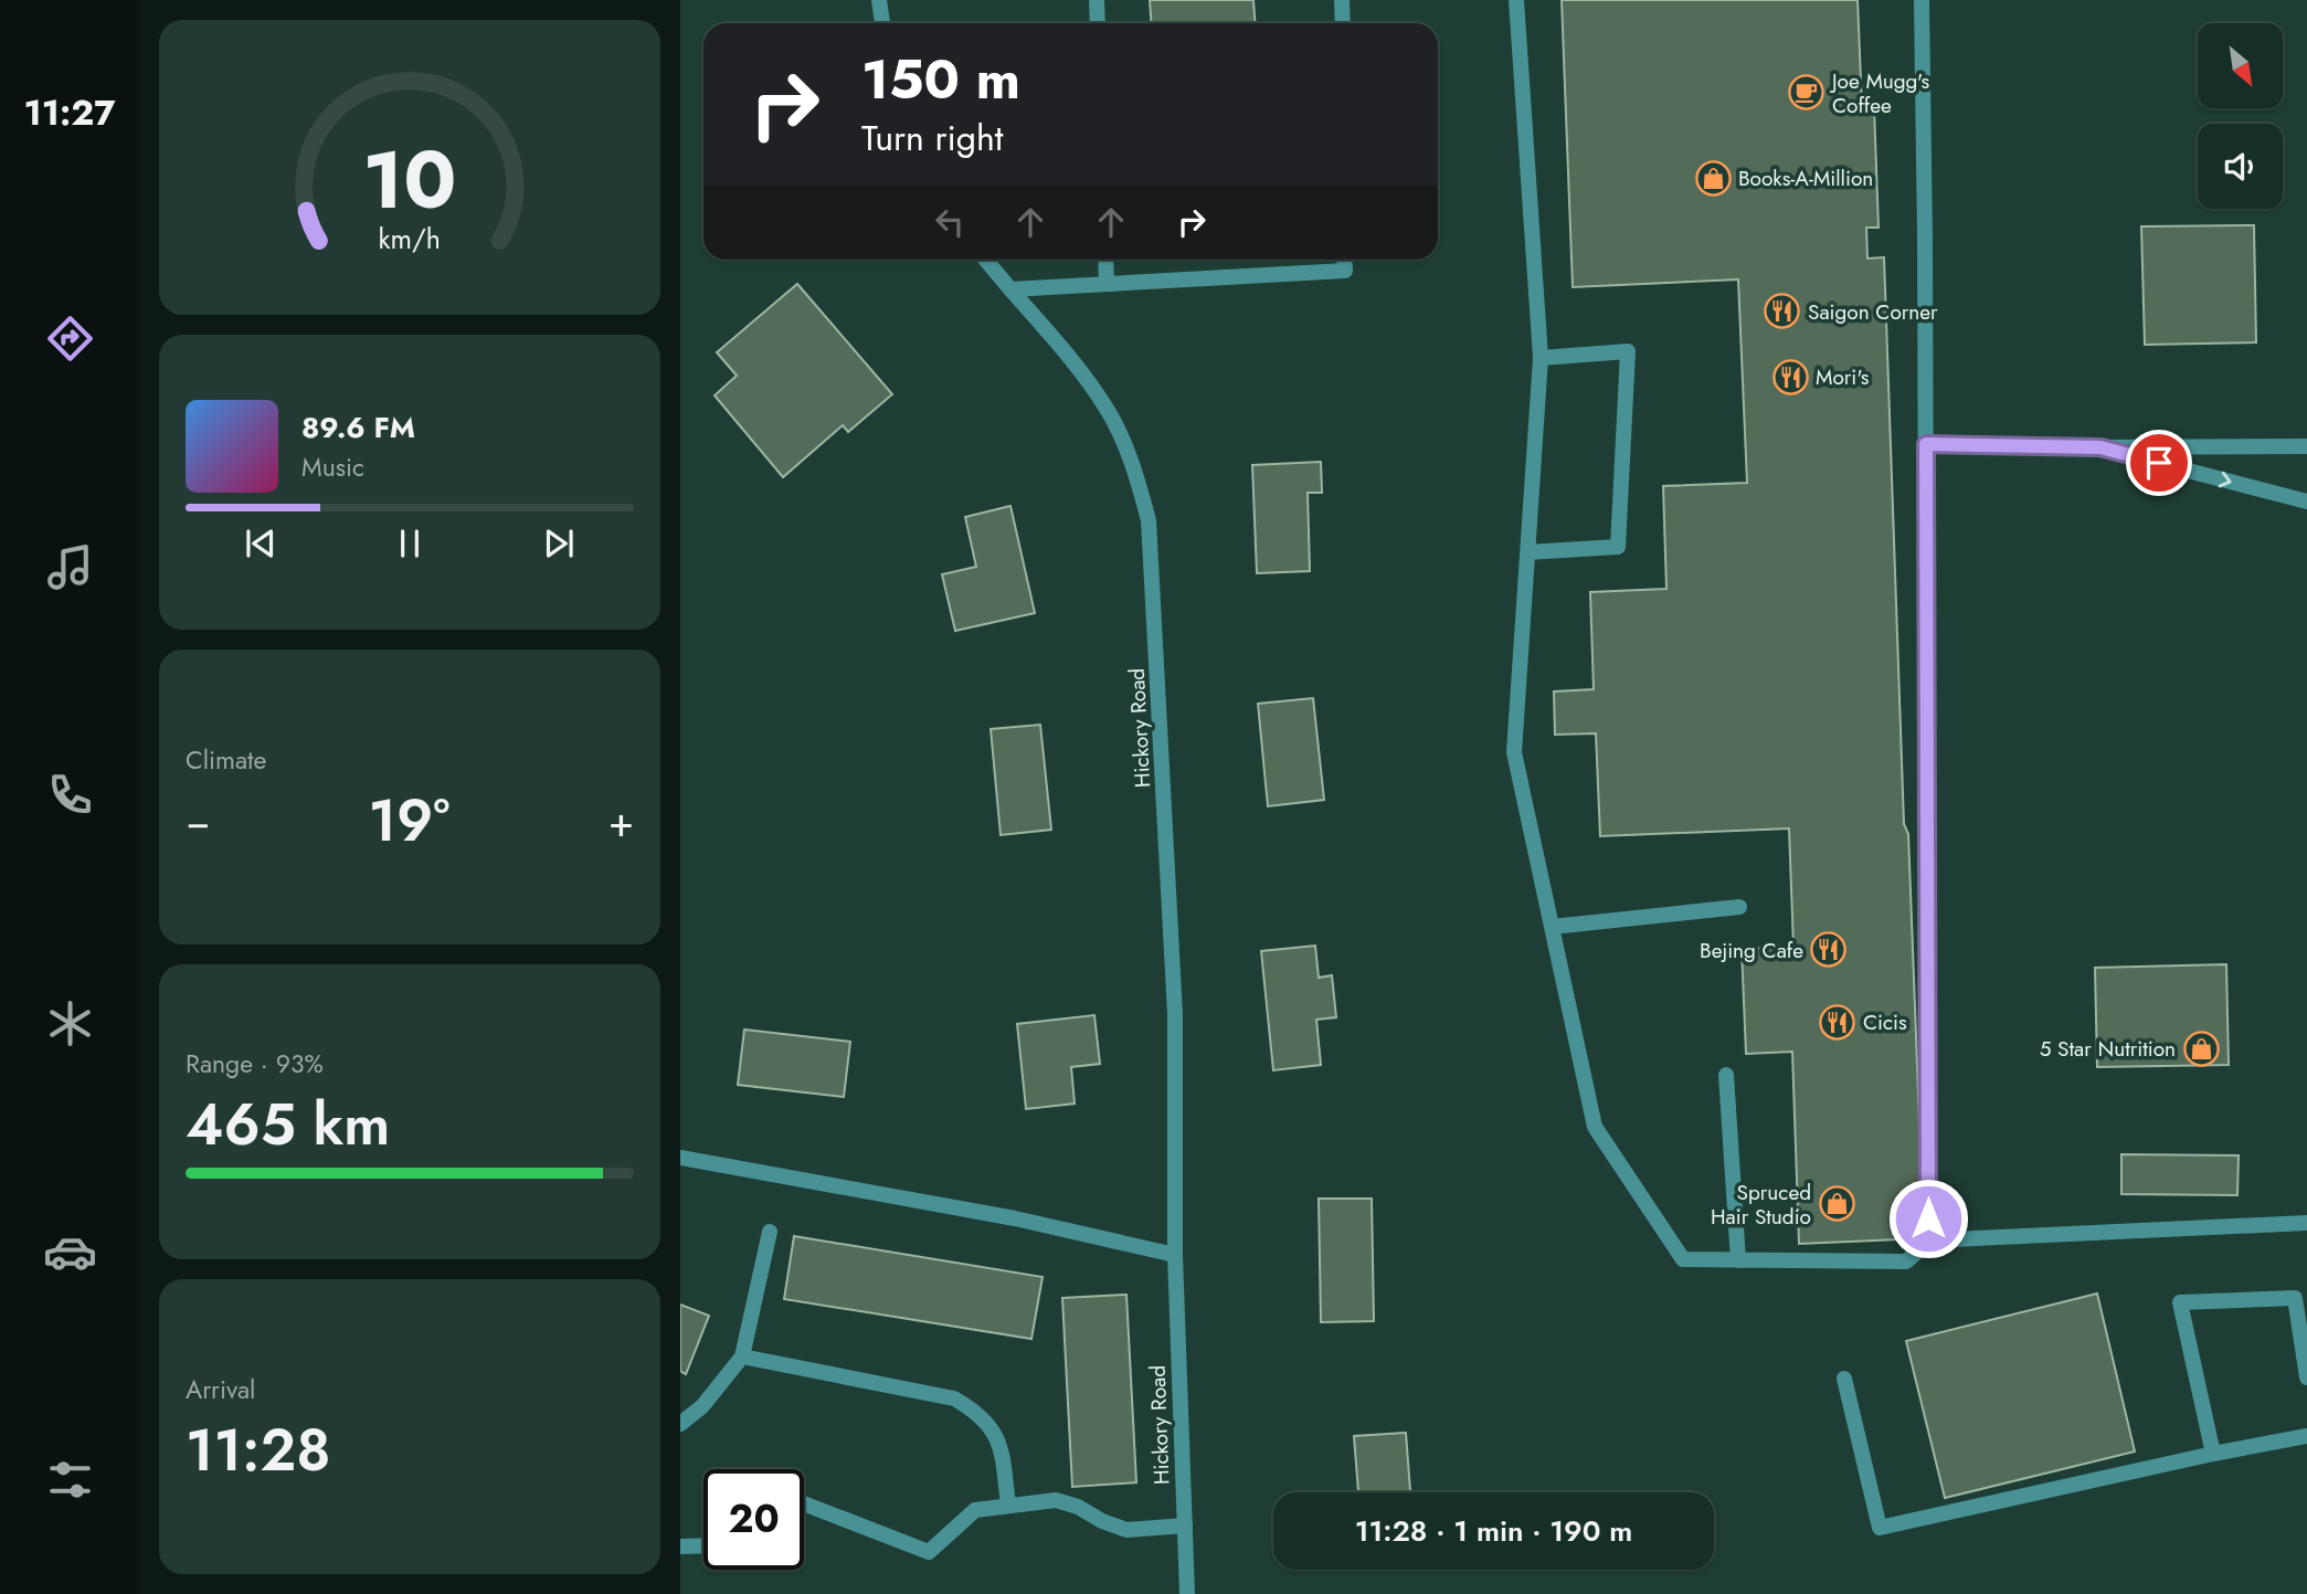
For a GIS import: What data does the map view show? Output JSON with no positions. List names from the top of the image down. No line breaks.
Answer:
{"streets":{"street":["Hickory Road"]},"places":{"cafe":["Joe Mugg's Coffee"],"shop":["Books-A-Million","5 Star Nutrition","Spruced Hair Studio"],"restaurant":["Saigon Corner","Mori's","Bejing Cafe","Cicis"]},"north":"bottom right","page":{"tabs":"11:27","turn":["150 m","Turn right"],"song":["89.6 FM","Music"],"tile":["Climate",["Range · 93%","465 km"],["Arrival","11:28"]],"heat":["−","19°","+"],"limit":"20","trip":"11:28 · 1 min · 190 m","gauge":["10","km/h"]}}
